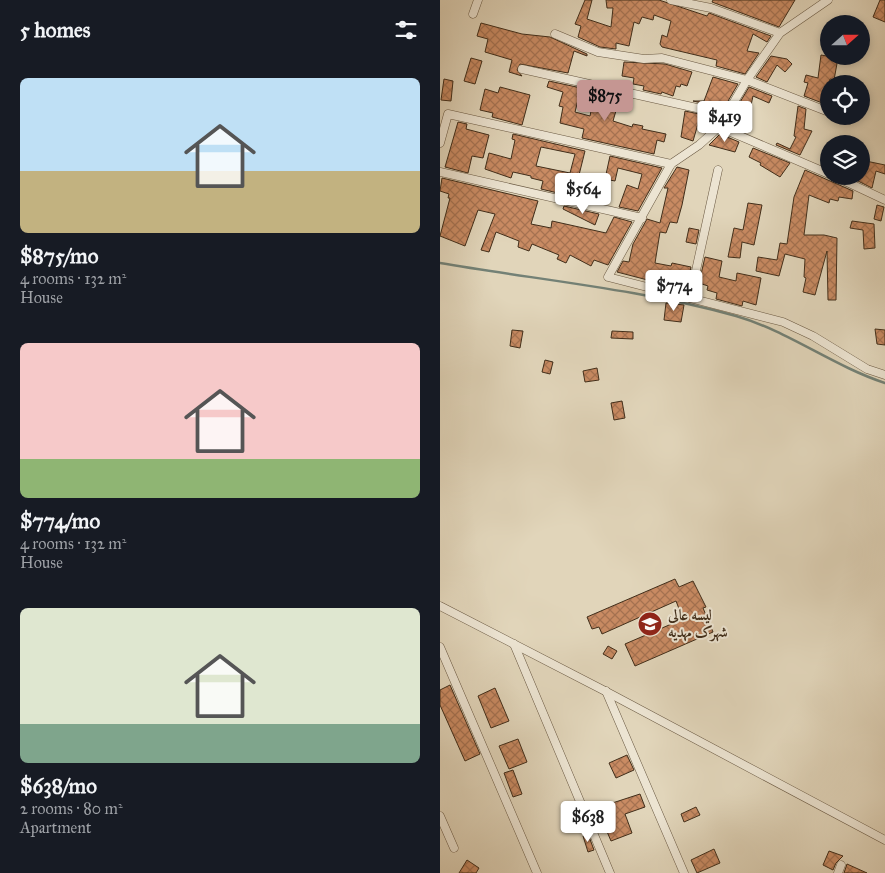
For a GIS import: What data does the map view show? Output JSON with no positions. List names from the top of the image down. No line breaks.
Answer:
{"places":{"school or university":["لیسه عالی شهرک مهدیه"]},"north":"right","page":{"heading":"5 homes","list":[{"name":"$875/mo","note":"4 rooms · 132 m² · House"},{"name":"$774/mo","note":"4 rooms · 132 m² · House"},{"name":"$638/mo","note":"2 rooms · 80 m² · Apartment"}],"price":["$875","$419","$564","$774","$638"]}}
